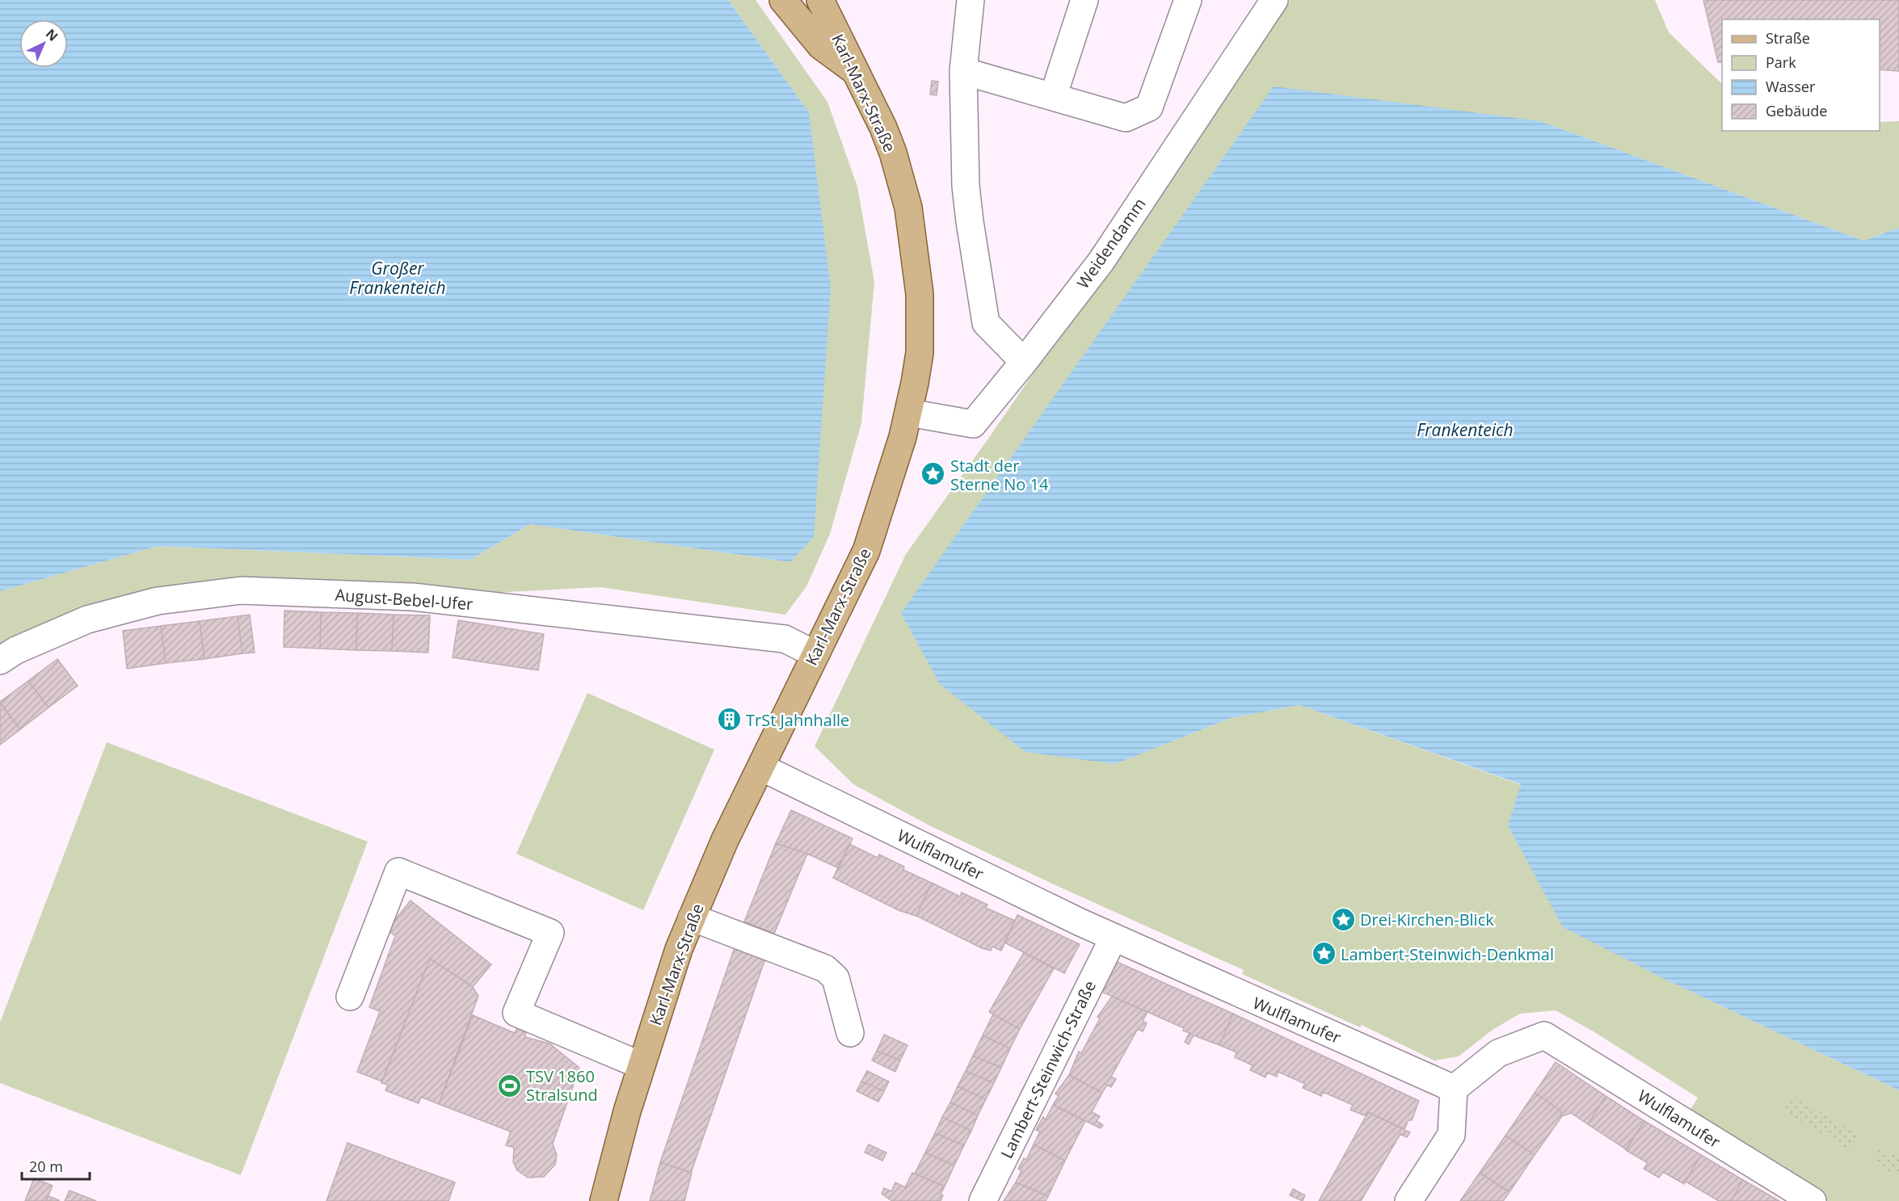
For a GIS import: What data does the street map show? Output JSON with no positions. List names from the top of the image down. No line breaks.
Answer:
{"streets":{"main road":["Karl-Marx-Straße"],"street":["Weidendamm","August-Bebel-Ufer","Wulflamufer","Lambert-Steinwich-Straße"]},"crossings":[["Karl-Marx-Straße","Weidendamm"],["Karl-Marx-Straße","August-Bebel-Ufer"],["Karl-Marx-Straße","Wulflamufer"],["Wulflamufer","Lambert-Steinwich-Straße"]],"water":["Großer Frankenteich","Frankenteich"],"places":{"place":["Stadt der Sterne No 14","Drei-Kirchen-Blick","Lambert-Steinwich-Denkmal"],"building":["TrSt Jahnhalle"],"sports":["TSV 1860 Stralsund"]},"legend":["Straße","Park","Wasser","Gebäude"],"scale_bar":"20 m","north":"top right"}
